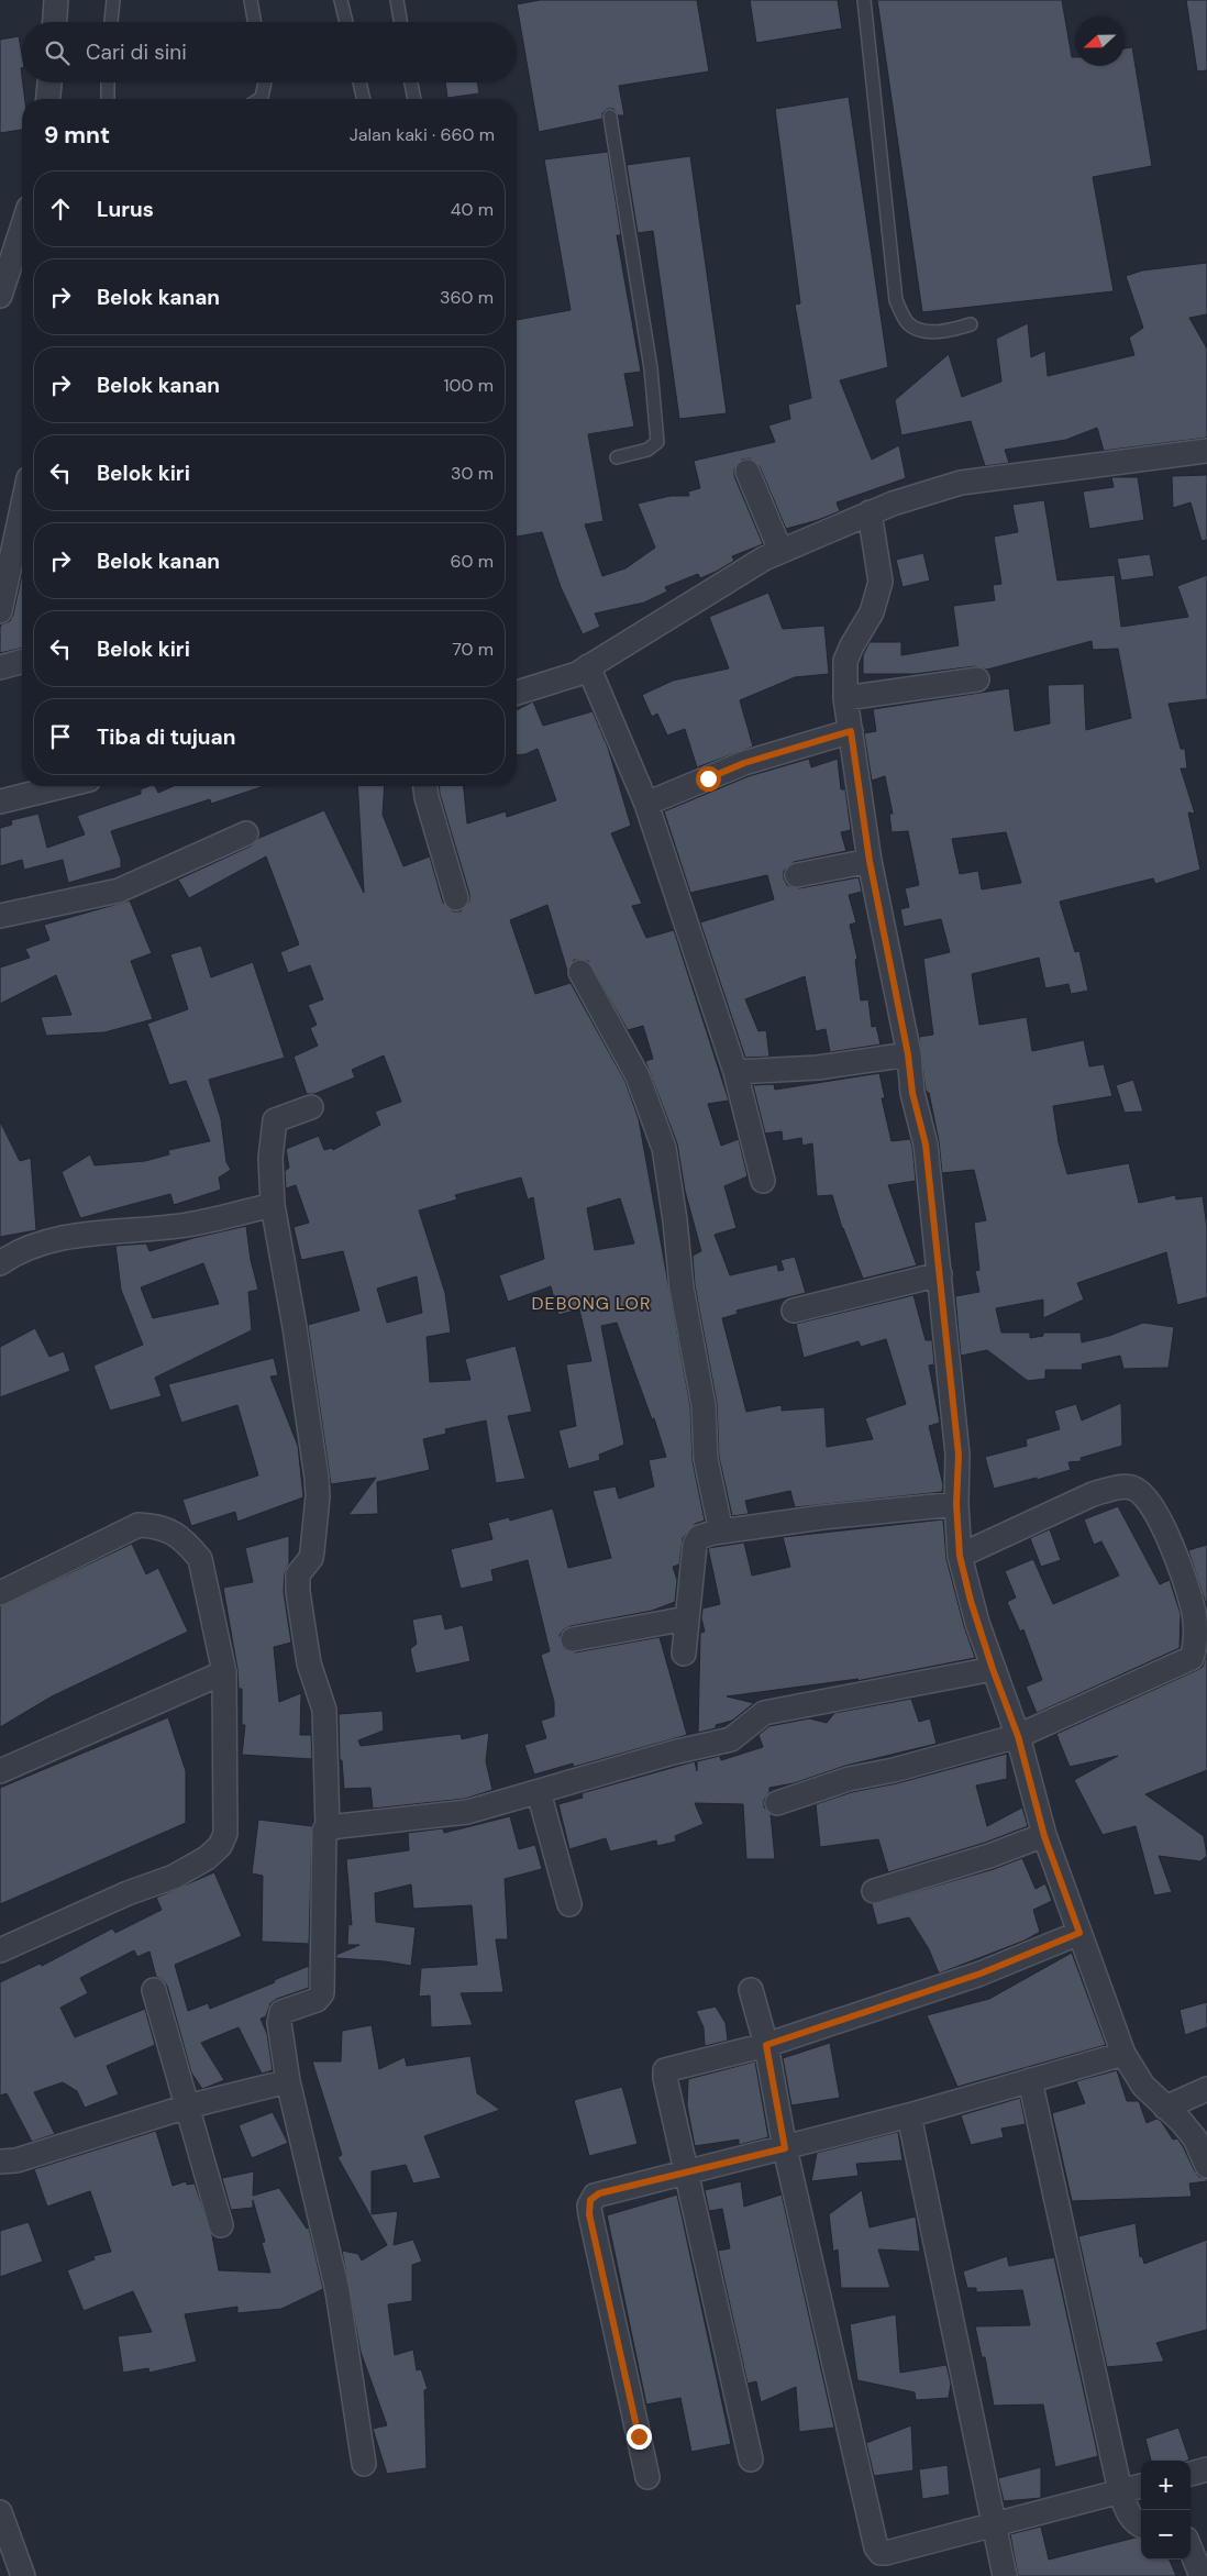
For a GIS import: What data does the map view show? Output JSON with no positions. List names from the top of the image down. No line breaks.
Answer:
{"districts":["DEBONG LOR"],"north":"left","page":{"search":"Cari di sini","heading":["9 mnt","Jalan kaki · 660 m"],"list":[["Lurus","40 m"],["Belok kanan","360 m"],["Belok kanan","100 m"],["Belok kiri","30 m"],["Belok kanan","60 m"],["Belok kiri","70 m"],"Tiba di tujuan"],"map_buttons":["+","−"]}}
